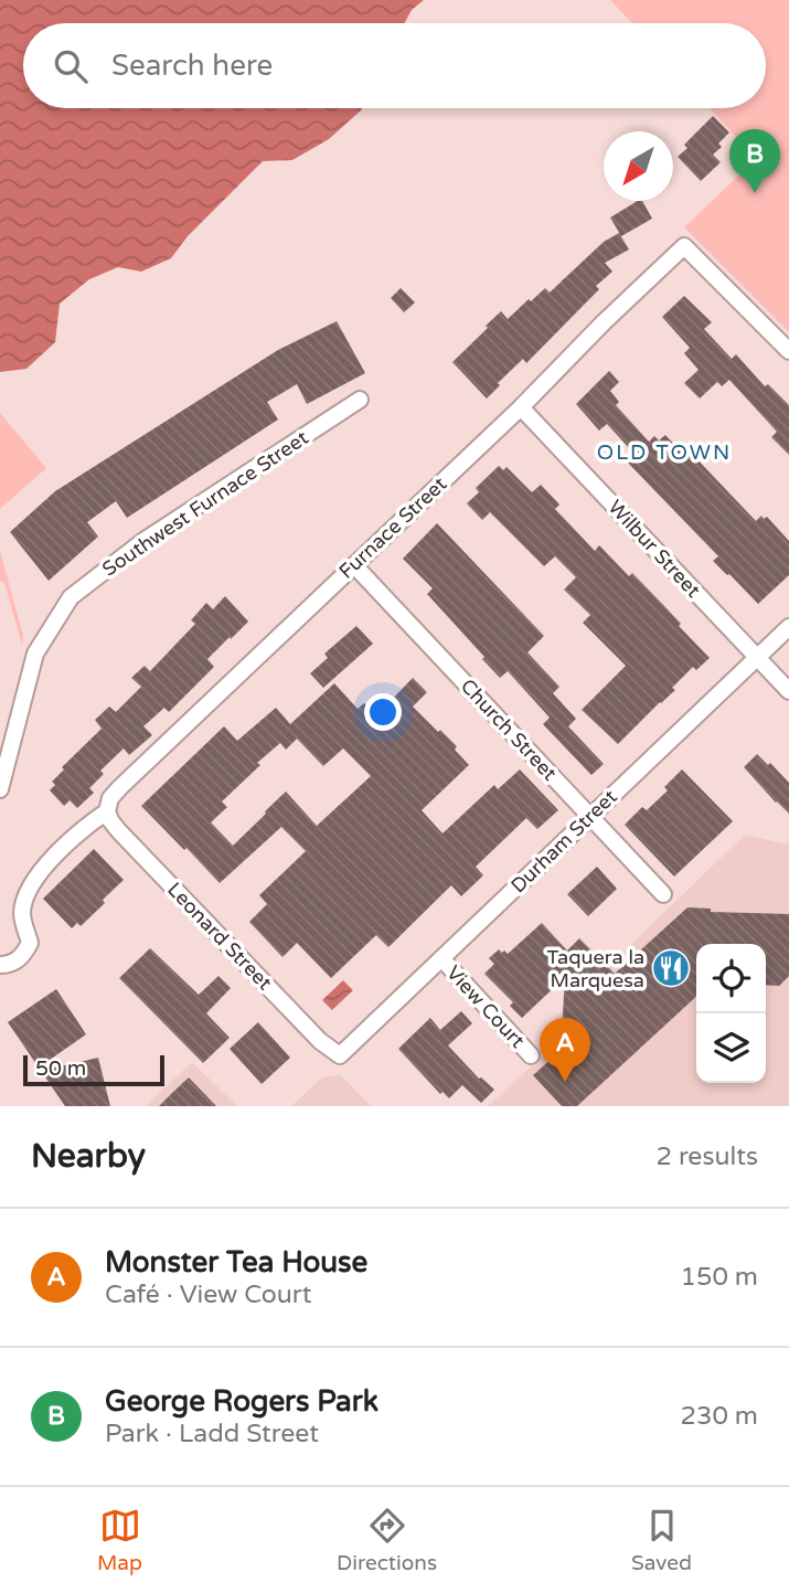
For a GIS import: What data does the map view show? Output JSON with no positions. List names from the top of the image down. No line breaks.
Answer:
{"streets":{"street":["Southwest Furnace Street","Furnace Street","Wilbur Street","Church Street","Durham Street","Leonard Street","View Court"]},"crossings":[["Furnace Street","Wilbur Street"],["Furnace Street","Church Street"],["Furnace Street","Leonard Street"],["Wilbur Street","Durham Street"],["Church Street","Durham Street"],["Durham Street","Leonard Street"],["Durham Street","View Court"]],"districts":["OLD TOWN"],"places":{"restaurant":["Taquera la Marquesa"]},"scale_bar":"50 m","north":"bottom left","page":{"search":"Search here","pins":["B","A"],"scale":"50 m","heading":["Nearby","2 results"],"list":[{"mark":"A","name":"Monster Tea House","note":"Café · View Court","value":"150 m"},{"mark":"B","name":"George Rogers Park","note":"Park · Ladd Street","value":"230 m"}],"nav":["Map","Directions","Saved"]}}
